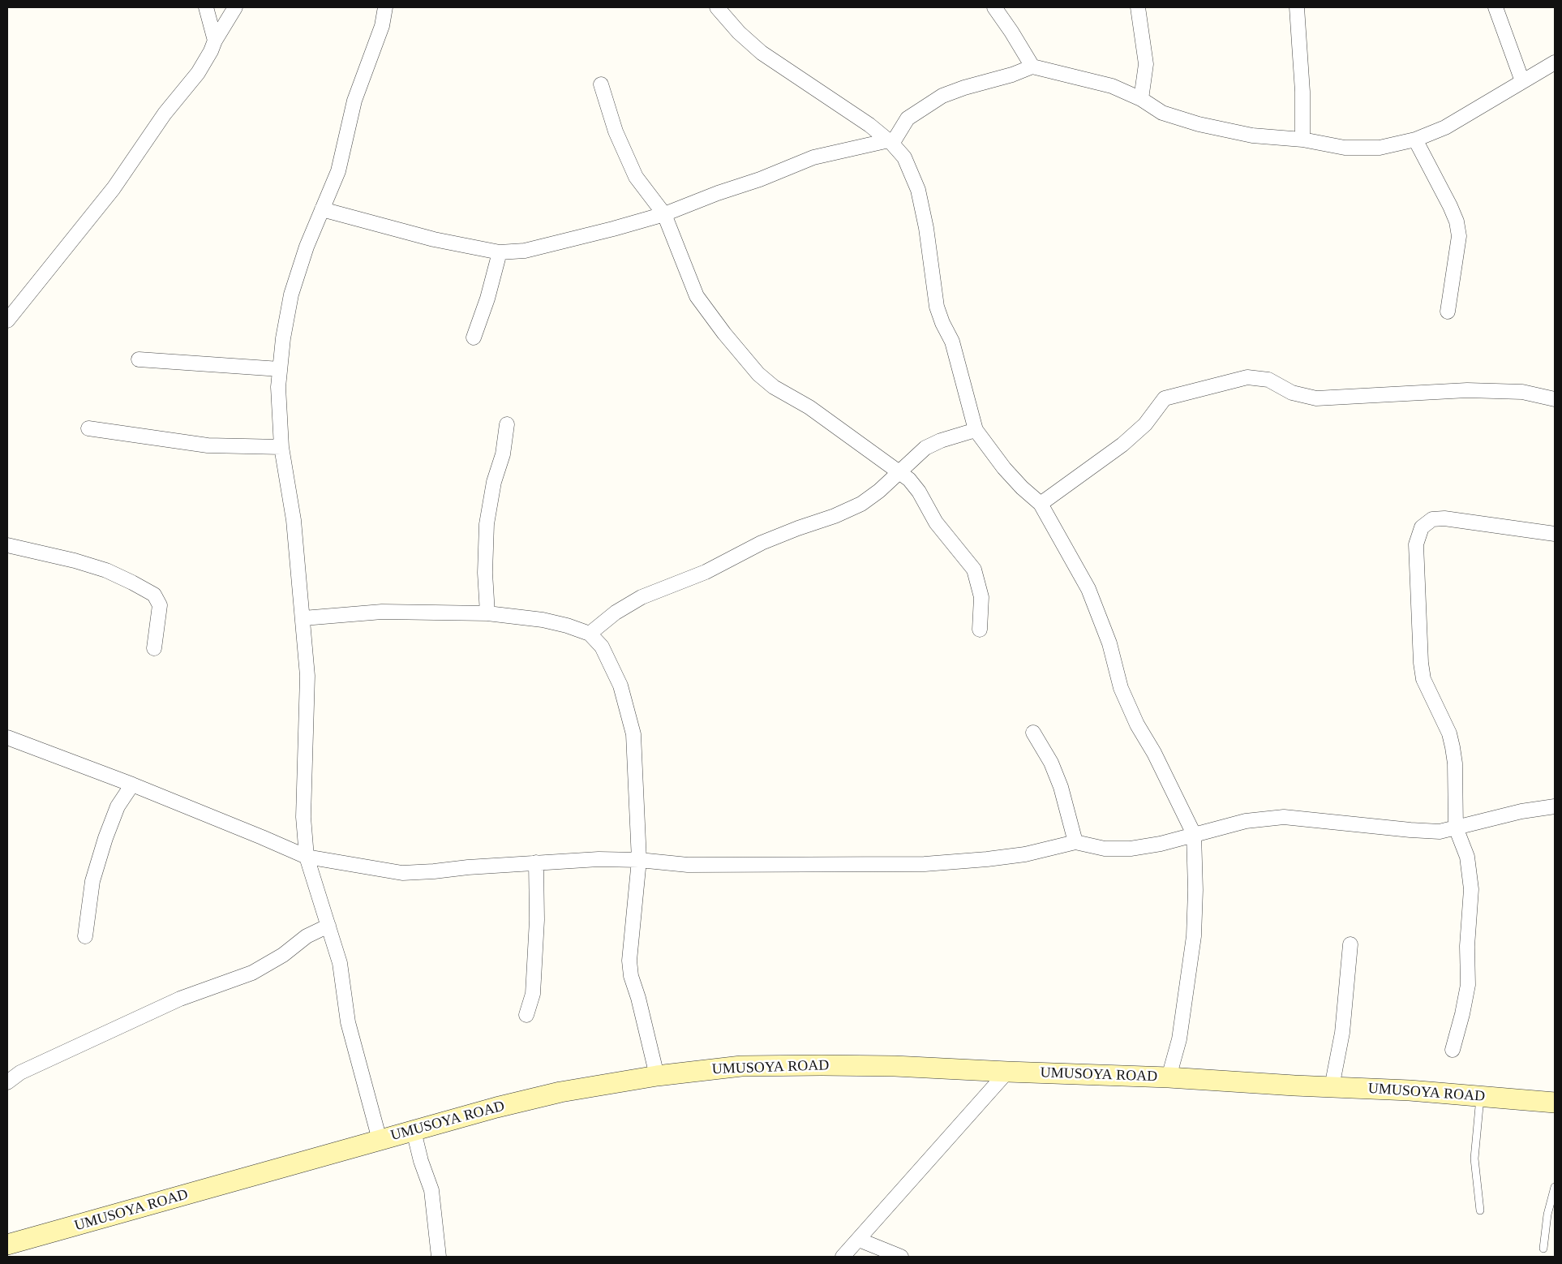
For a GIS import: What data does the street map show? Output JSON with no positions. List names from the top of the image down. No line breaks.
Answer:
{"streets":{"main road":["UMUSOYA ROAD"]}}
